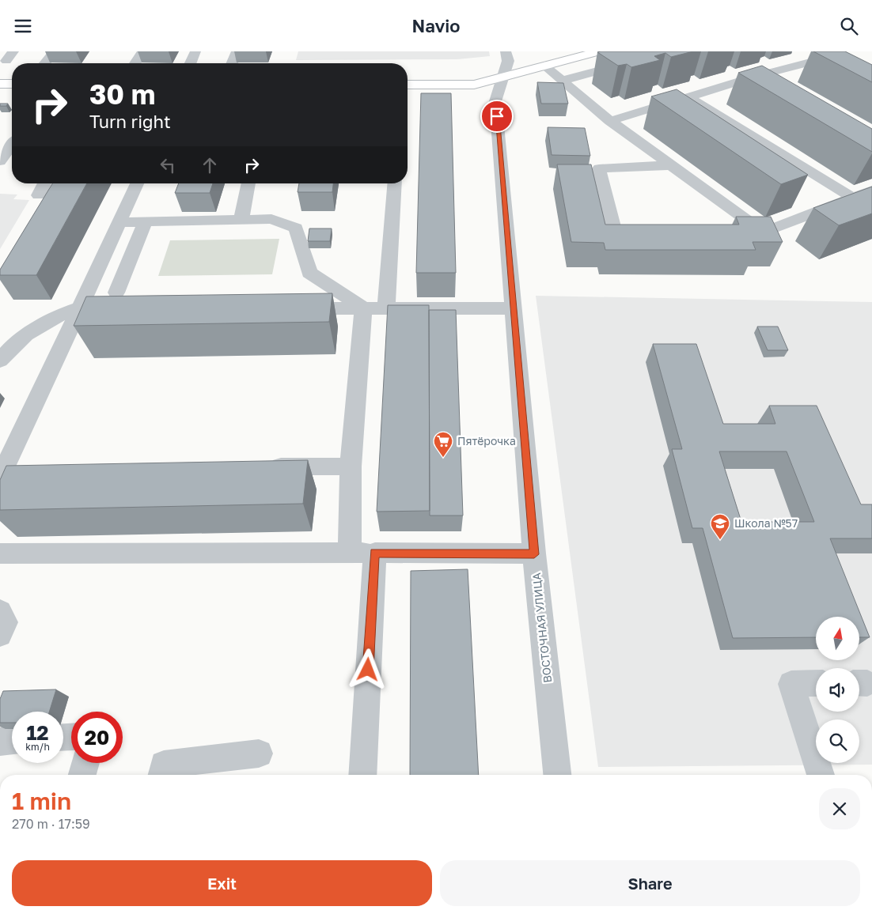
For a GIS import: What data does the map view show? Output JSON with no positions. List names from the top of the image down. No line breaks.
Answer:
{"streets":{"street":["ВОСТОЧНАЯ УЛИЦА"]},"places":{"supermarket":["Пятёрочка"],"school or university":["Школа №57"]},"north":"top","page":{"header":"Navio","turn":["30 m","Turn right"],"speed":"12 km/h","limit":"20","heading":["1 min","270 m · 17:59"],"buttons":["Exit","Share"]}}
